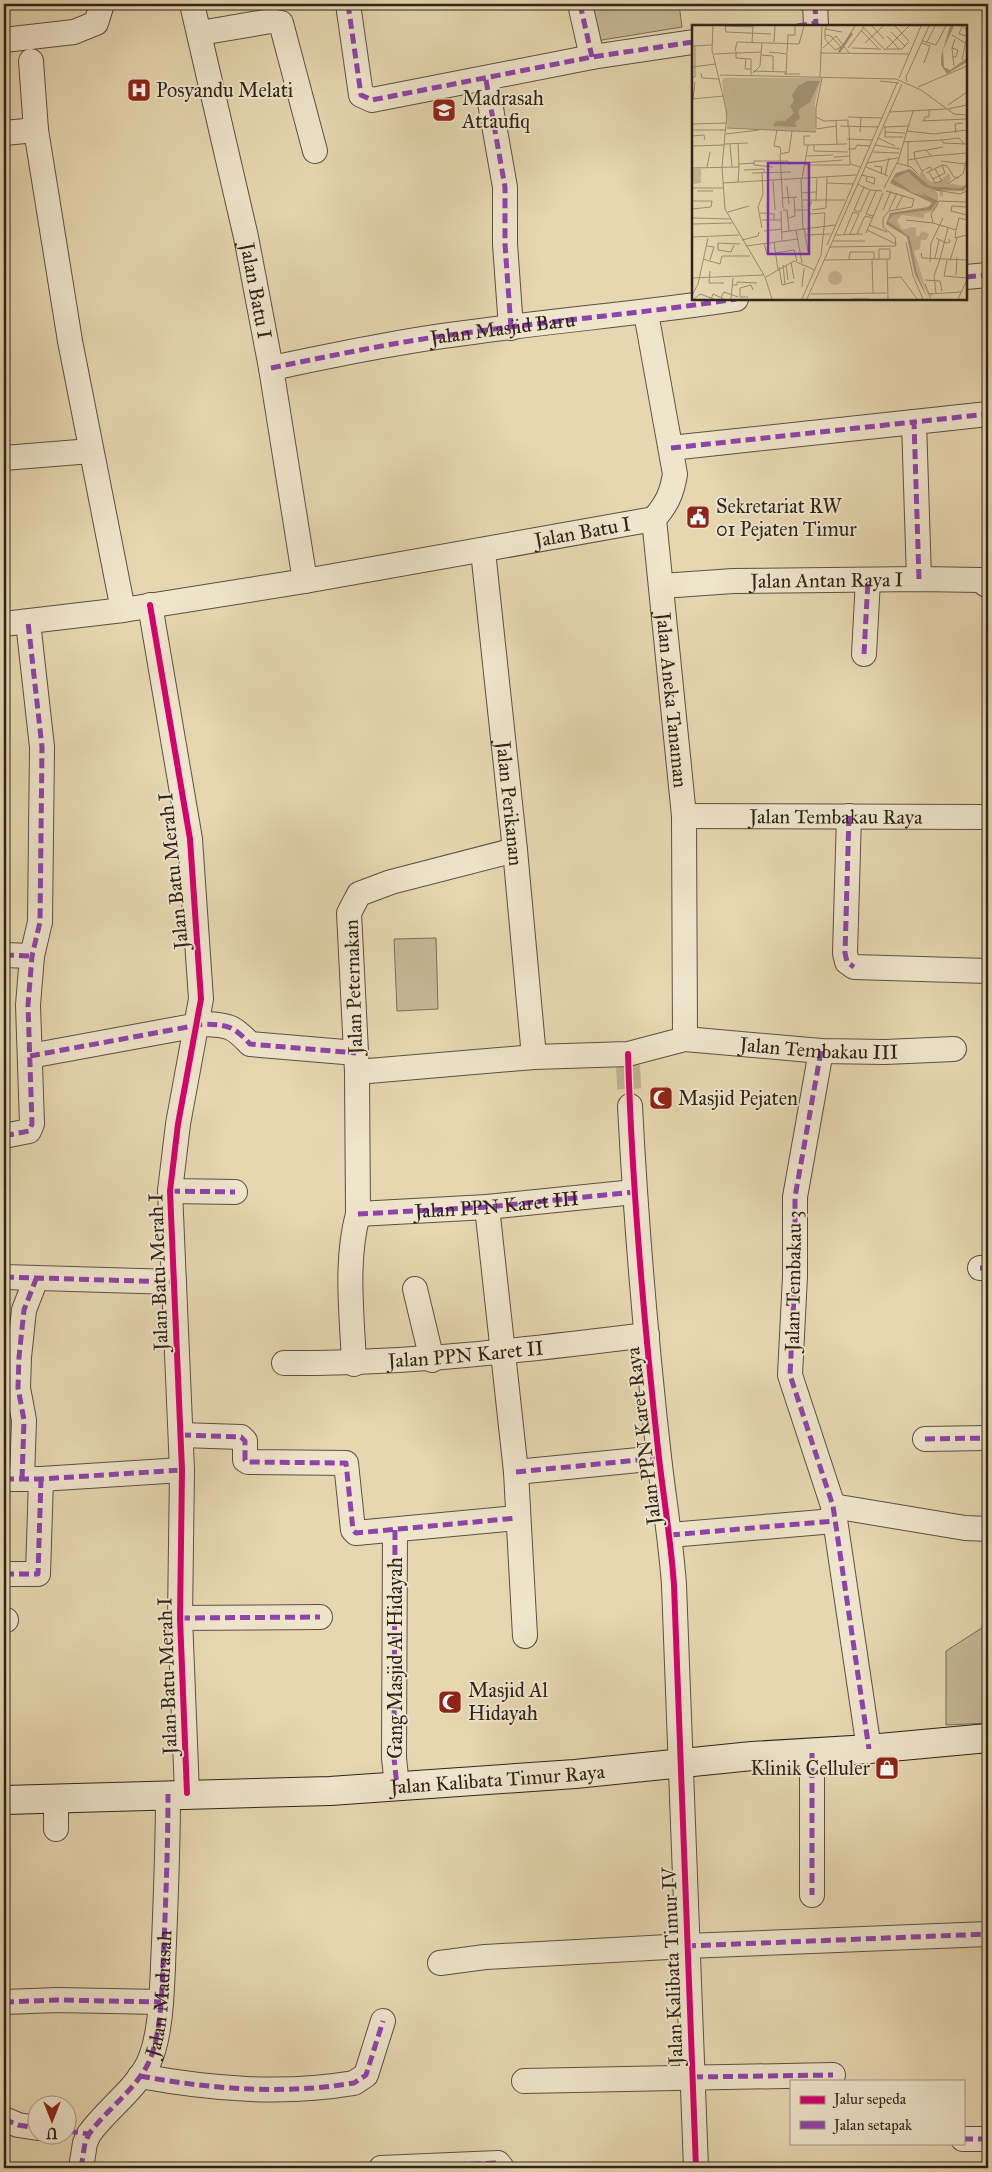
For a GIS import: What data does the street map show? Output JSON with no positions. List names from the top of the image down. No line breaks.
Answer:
{"streets":{"street":["Jalan Batu I","Jalan Masjid Baru","Jalan Antan Raya I","Jalan Aneka Tanaman","Jalan Perikanan","Jalan Tembakau Raya","Jalan Batu Merah I","Jalan Peternakan","Jalan Tembakau III","Jalan PPN Karet III","Jalan Tembakau 3","Jalan PPN Karet II","Jalan PPN Karet Raya","Gang Masjid Al Hidayah","Jalan Kalibata Timur Raya","Jalan Kalibata Timur IV","Jalan Madrasah"]},"crossings":[["Jalan Batu I","Jalan Masjid Baru"],["Jalan Batu I","Jalan Aneka Tanaman"],["Jalan Batu I","Jalan Perikanan"],["Jalan Batu I","Jalan Batu Merah I"],["Jalan Antan Raya I","Jalan Aneka Tanaman"],["Jalan Aneka Tanaman","Jalan Tembakau Raya"],["Jalan Aneka Tanaman","Jalan Tembakau III"],["Jalan Perikanan","Jalan Peternakan"],["Jalan Batu Merah I","Jalan Kalibata Timur Raya"],["Jalan Batu Merah I","Jalan Madrasah"],["Jalan Peternakan","Jalan PPN Karet III"],["Jalan Peternakan","Jalan PPN Karet II"],["Jalan Tembakau III","Jalan Tembakau 3"],["Jalan PPN Karet III","Jalan PPN Karet Raya"],["Jalan Tembakau 3","Jalan Kalibata Timur Raya"],["Jalan PPN Karet II","Jalan PPN Karet Raya"],["Jalan PPN Karet Raya","Jalan Kalibata Timur Raya"],["Jalan PPN Karet Raya","Jalan Kalibata Timur IV"],["Gang Masjid Al Hidayah","Jalan Kalibata Timur Raya"],["Jalan Kalibata Timur Raya","Jalan Kalibata Timur IV"],["Jalan Kalibata Timur Raya","Jalan Madrasah"]],"places":{"hospital":["Posyandu Melati"],"school or university":["Madrasah Attaufiq"],"public building":["Sekretariat RW 01 Pejaten Timur"],"mosque":["Masjid Pejaten","Masjid Al Hidayah"],"shop":["Klinik Celluler"]},"legend":["Jalur sepeda","Jalan setapak"],"north":"bottom"}
